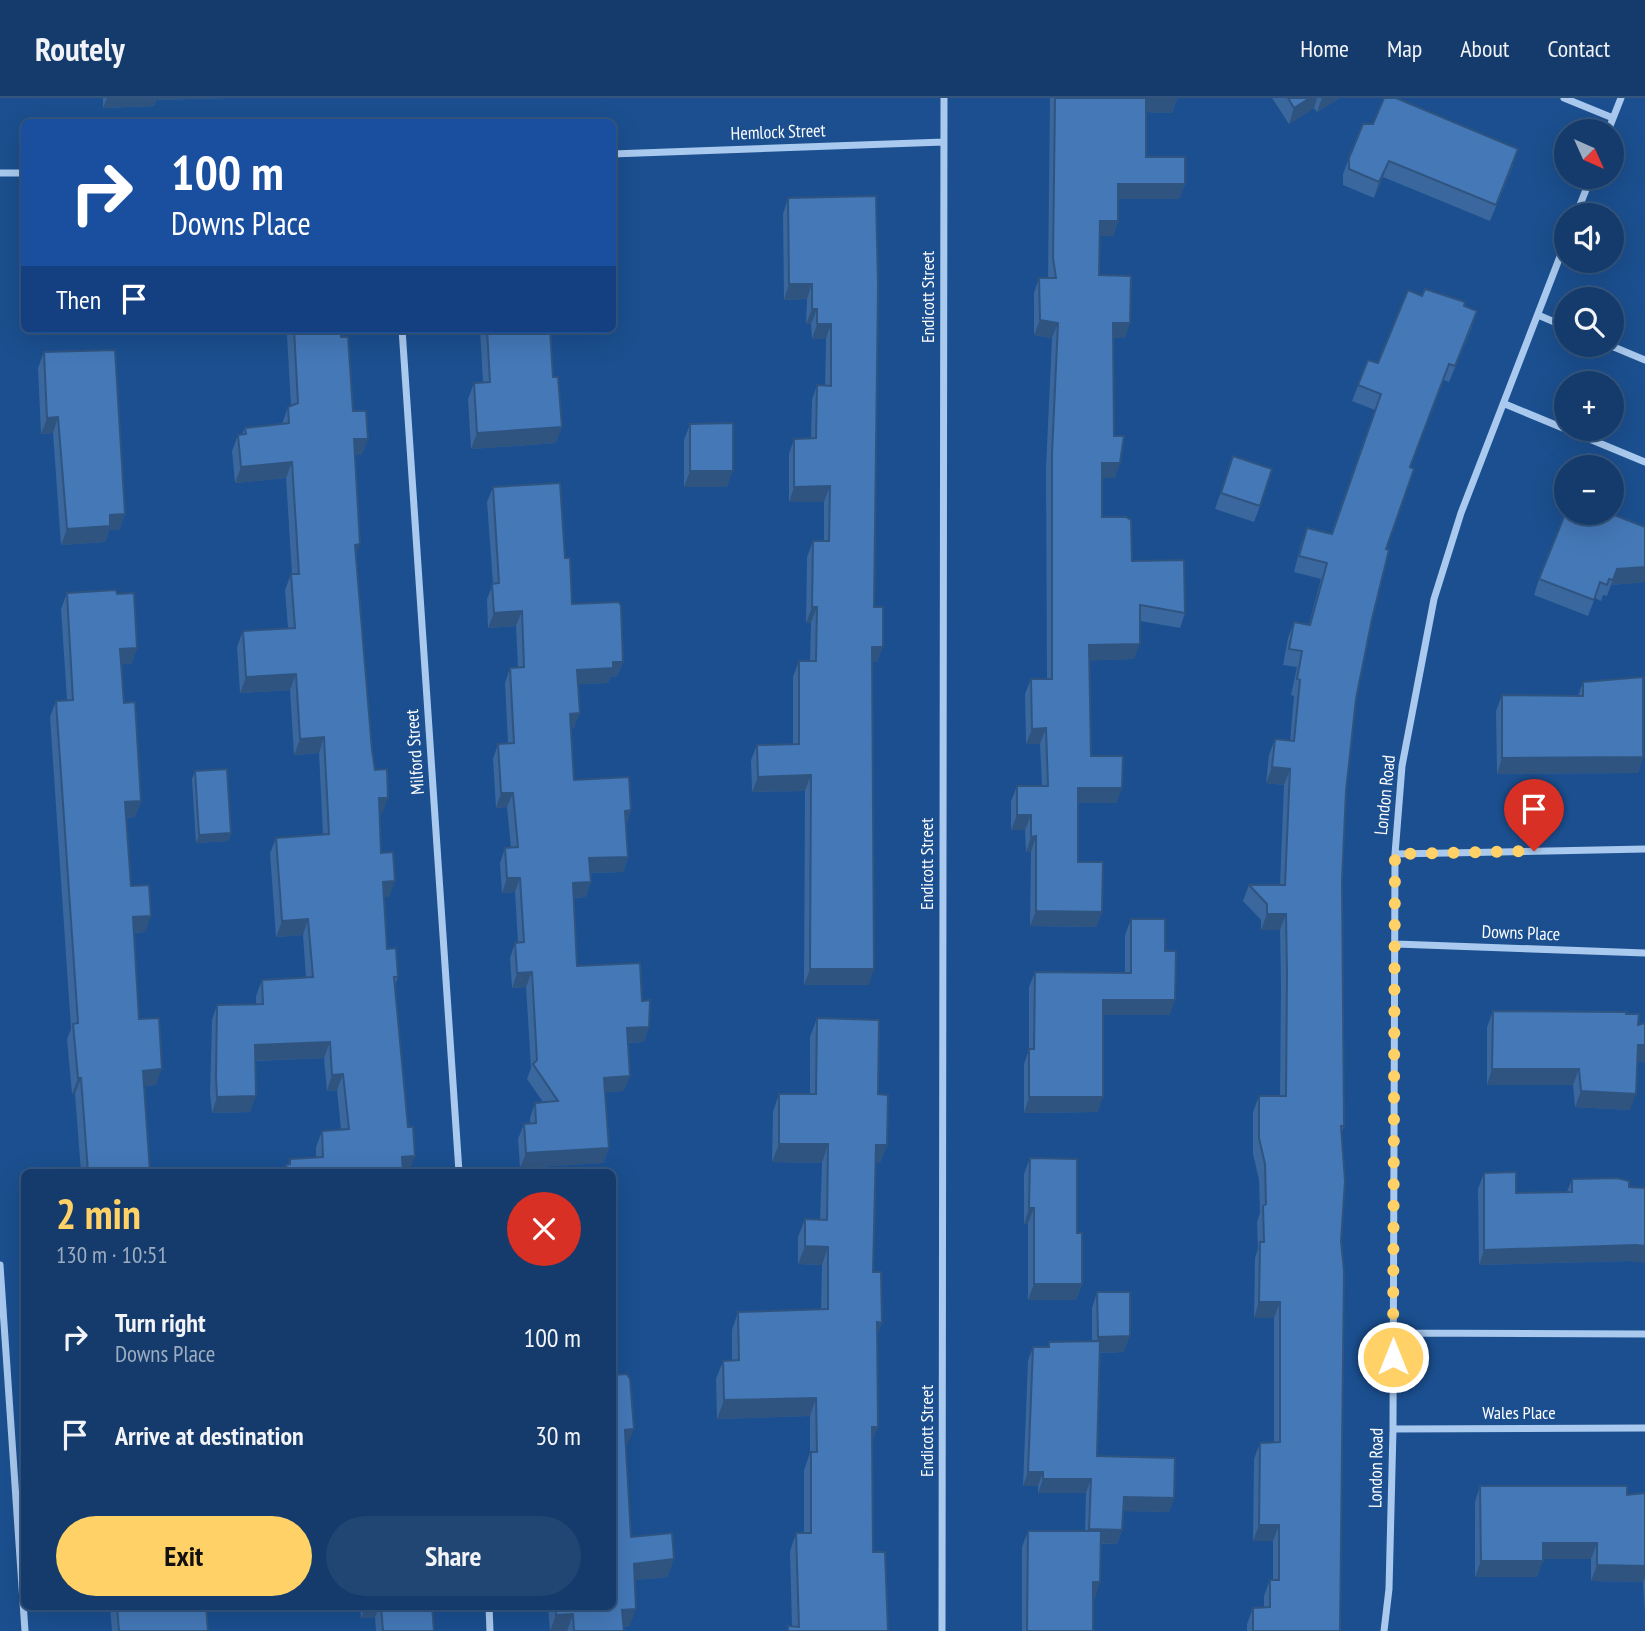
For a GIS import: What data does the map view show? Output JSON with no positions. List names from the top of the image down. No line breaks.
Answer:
{"streets":{"street":["Hemlock Street","Endicott Street","Milford Street","London Road","Downs Place","Wales Place"]},"crossings":[["Hemlock Street","Endicott Street"],["London Road","Downs Place"],["London Road","Wales Place"]],"north":"bottom right","page":{"header":"Routely","nav":["Home","Map","About","Contact"],"map_buttons":["+","−"],"turn":["100 m","Downs Place"],"then":"Then","heading":["2 min","130 m · 10:51"],"list":[{"name":"Turn right","note":"Downs Place","value":"100 m"},{"name":"Arrive at destination","value":"30 m"}],"buttons":["Exit","Share"]}}
